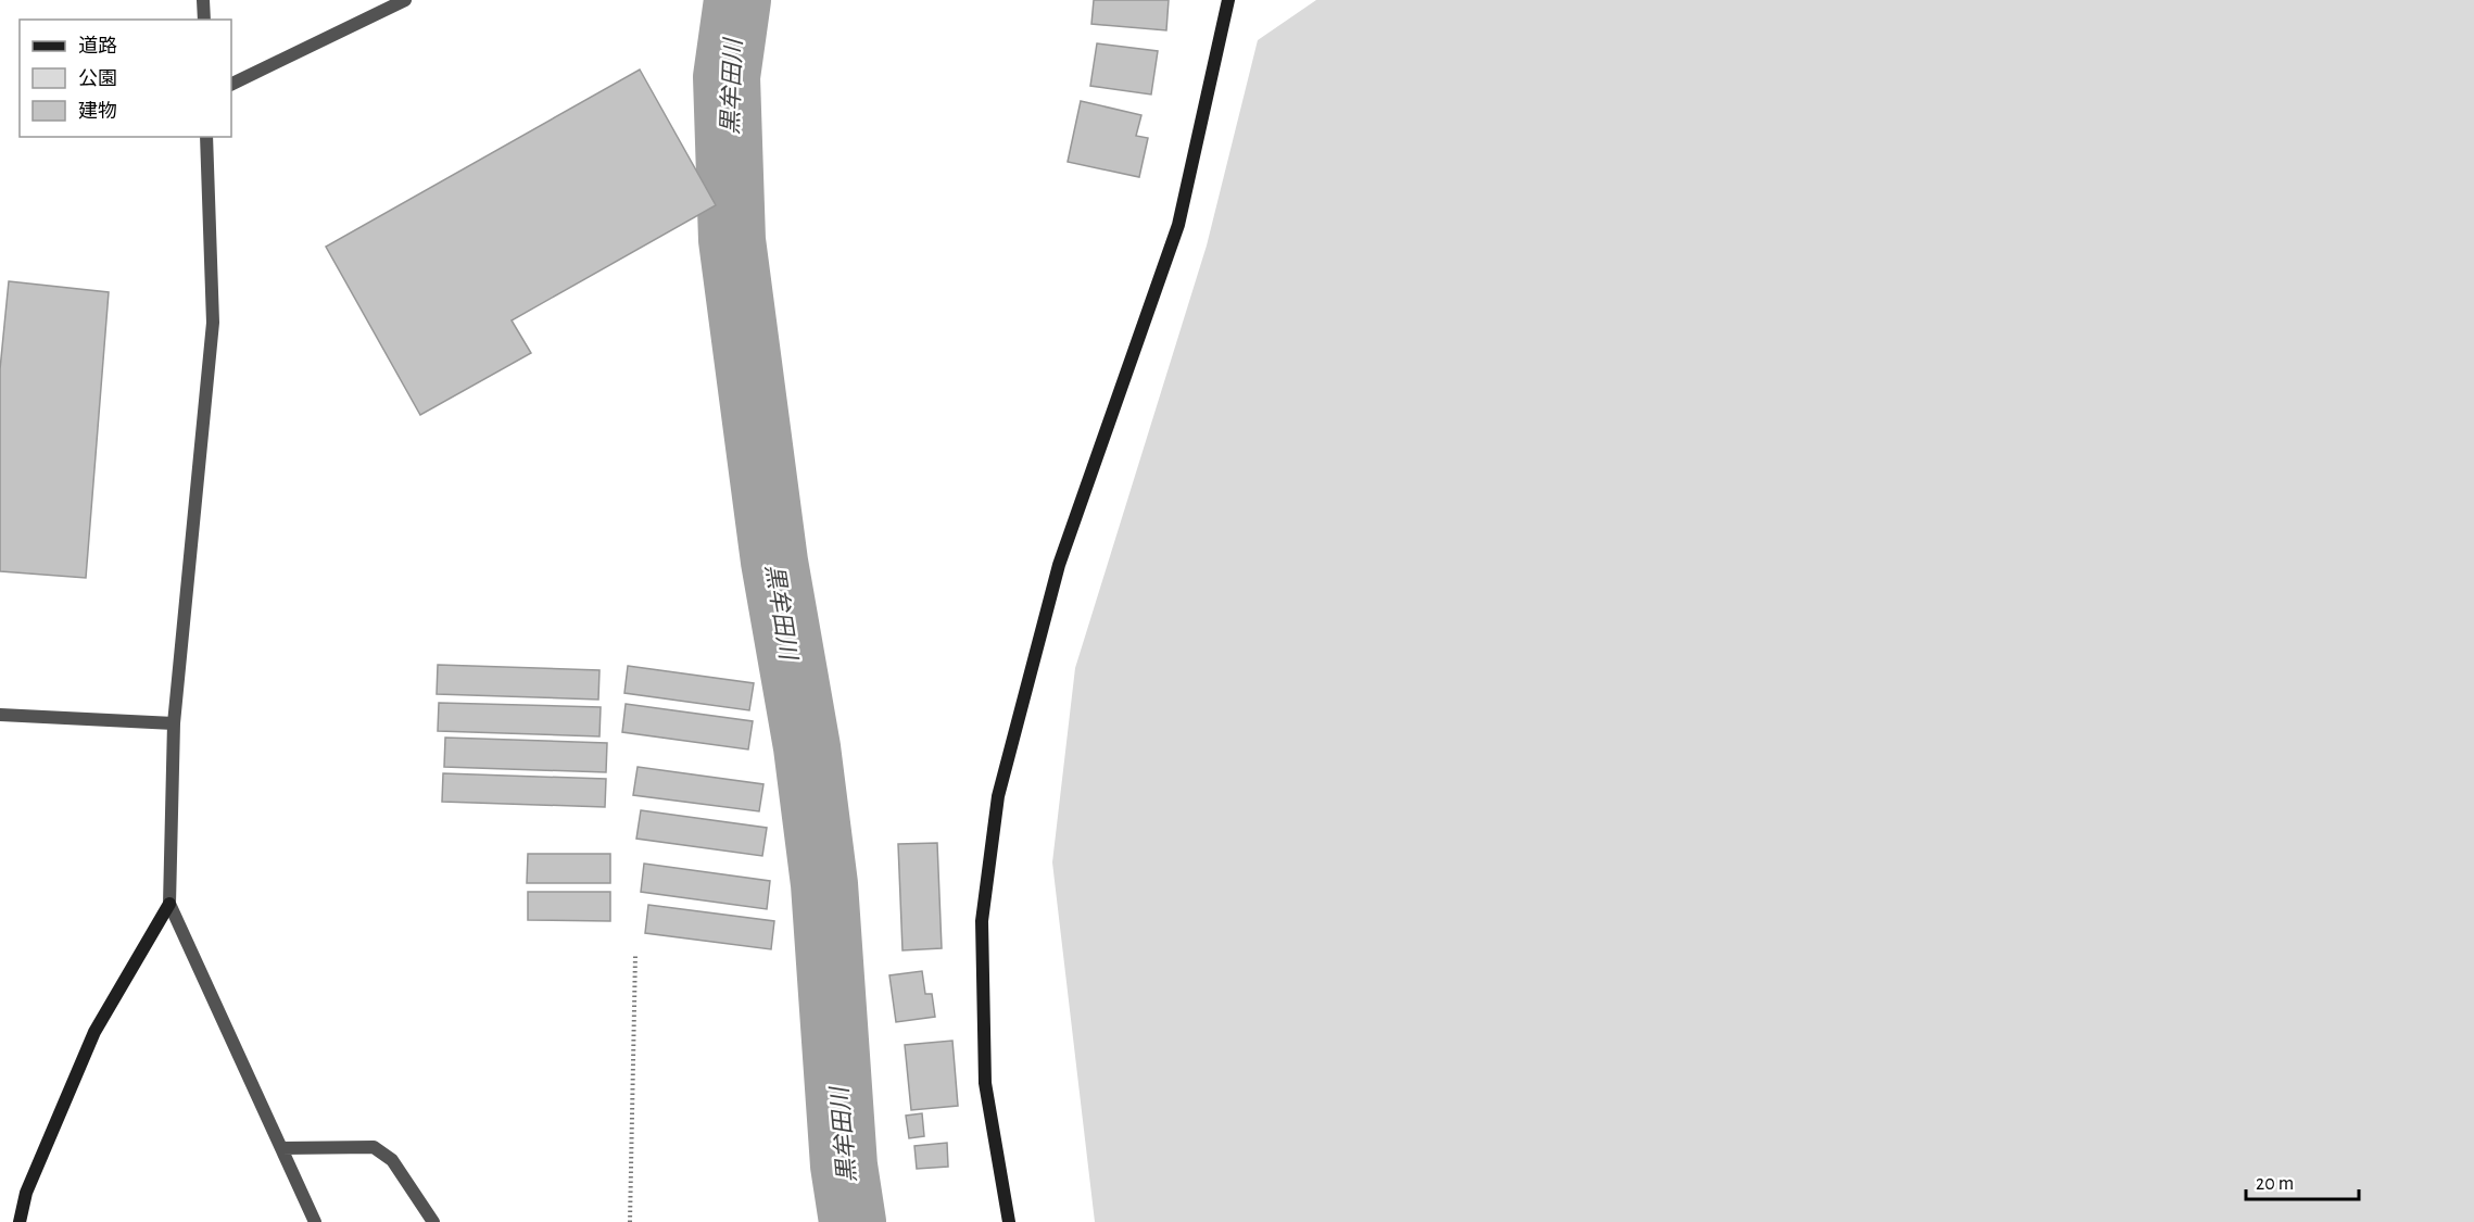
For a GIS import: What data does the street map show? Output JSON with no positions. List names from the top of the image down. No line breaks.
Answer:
{"water":["黒牟田川"],"legend":["道路","公園","建物"],"scale_bar":"20 m"}
